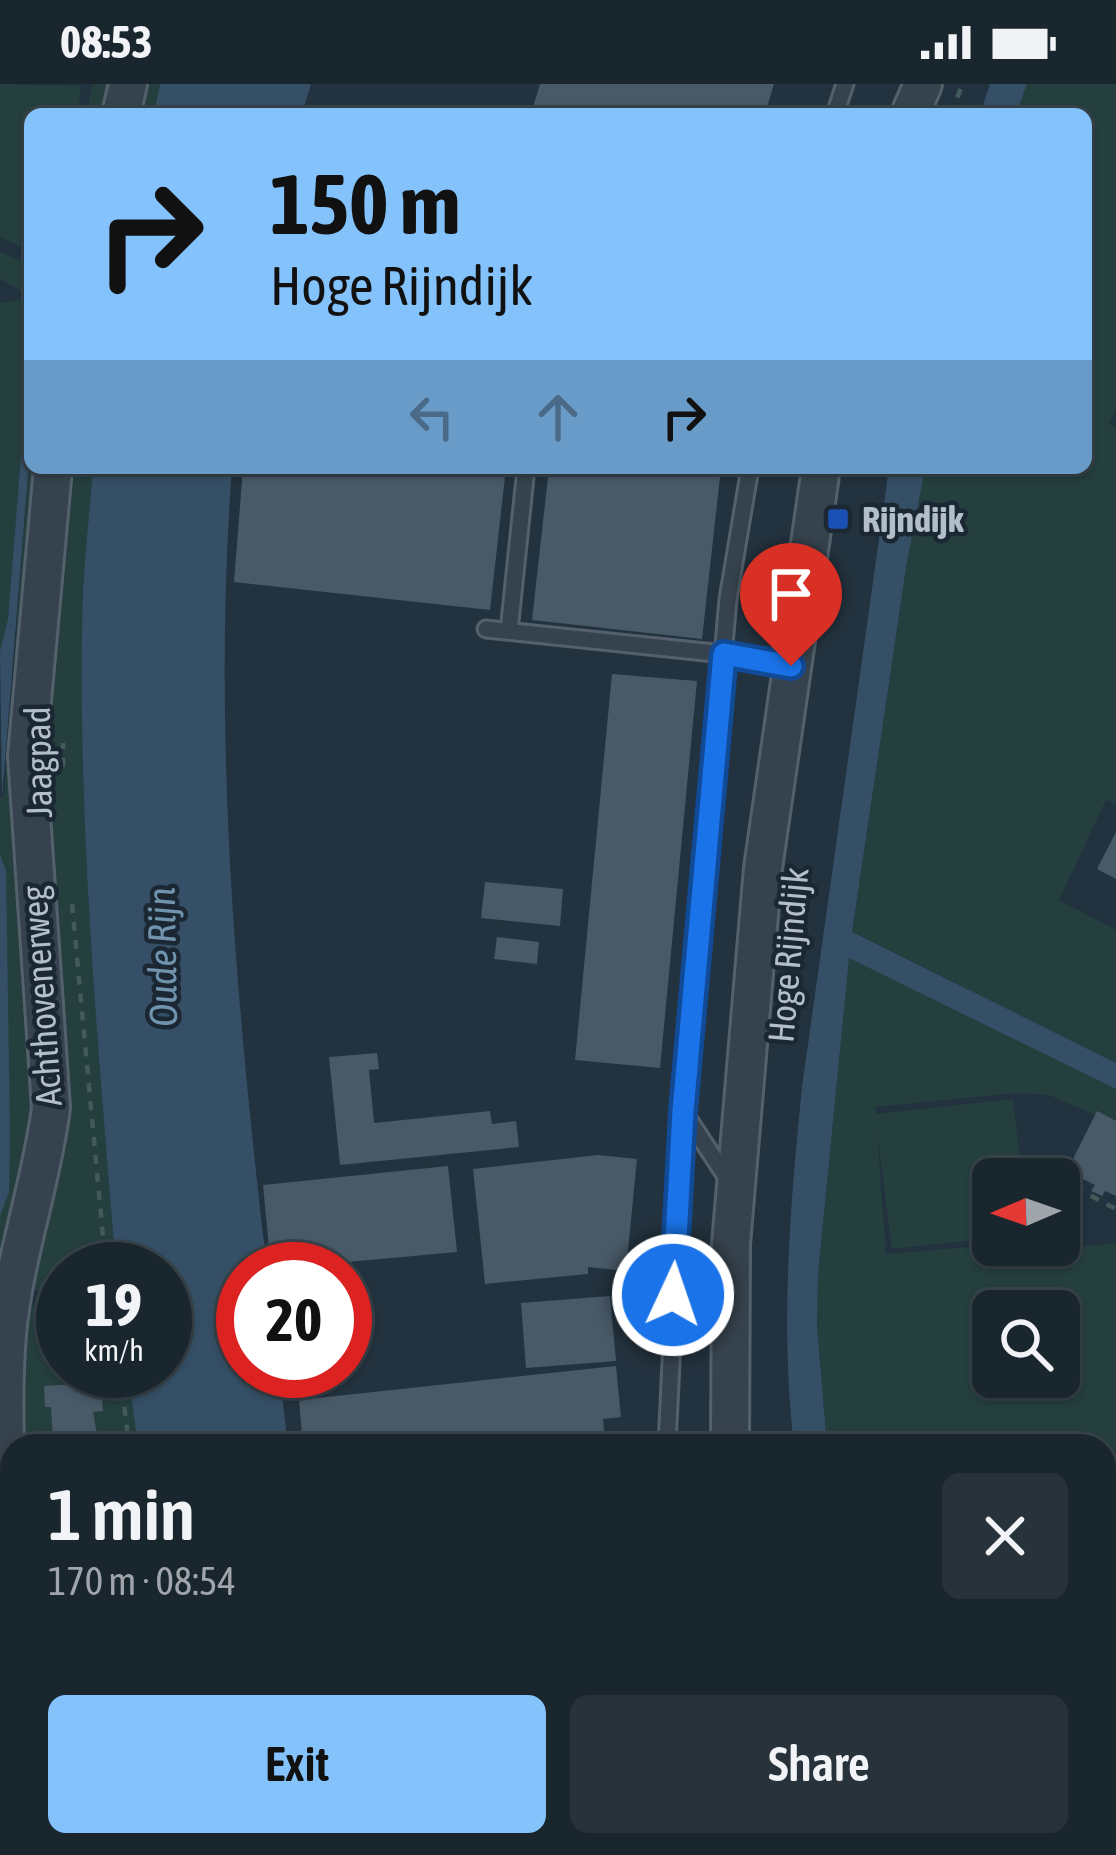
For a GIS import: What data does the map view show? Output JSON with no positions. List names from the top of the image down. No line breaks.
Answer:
{"streets":{"street":["Hoge Rijndijk","Achthovenerweg"],"path":["Jaagpad"]},"water":["Oude Rijn"],"places":{"transit":["Rijndijk"]},"north":"left","page":{"status":"08:53","turn":["150 m","Hoge Rijndijk"],"speed":"19 km/h","limit":"20","heading":["1 min","170 m · 08:54"],"buttons":["Exit","Share"]}}
